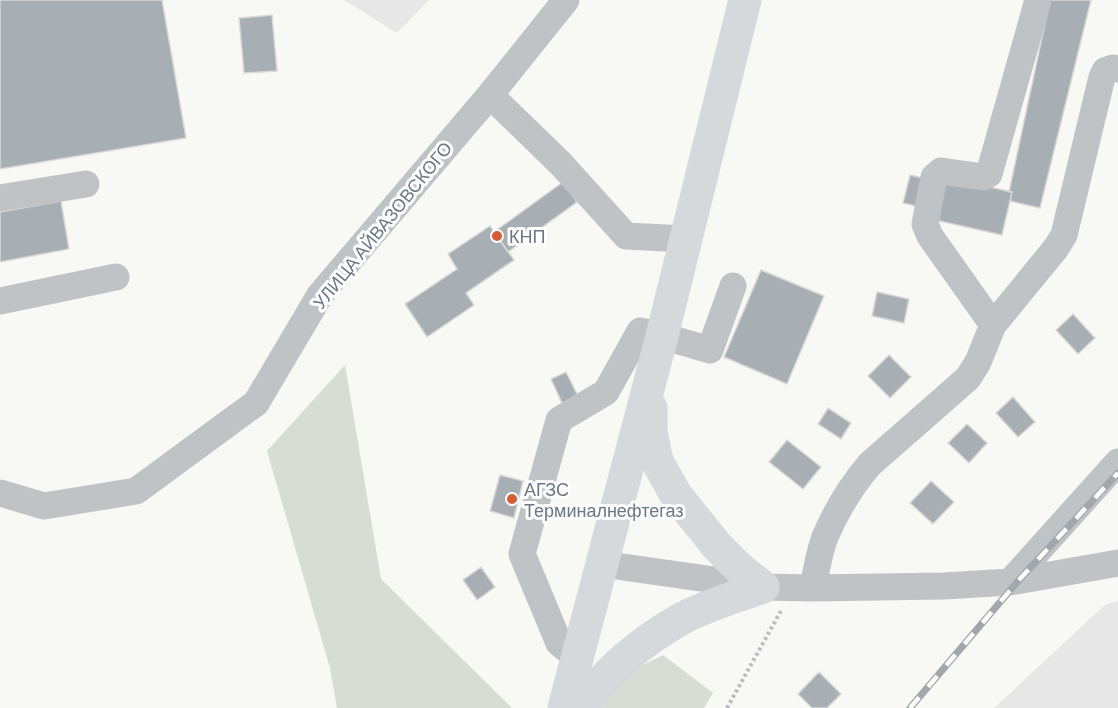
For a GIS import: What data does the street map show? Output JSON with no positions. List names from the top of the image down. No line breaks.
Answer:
{"streets":{"street":["УЛИЦА АЙВАЗОВСКОГО"]},"places":["КНП","АГЗС Терминалнефтегаз"]}
